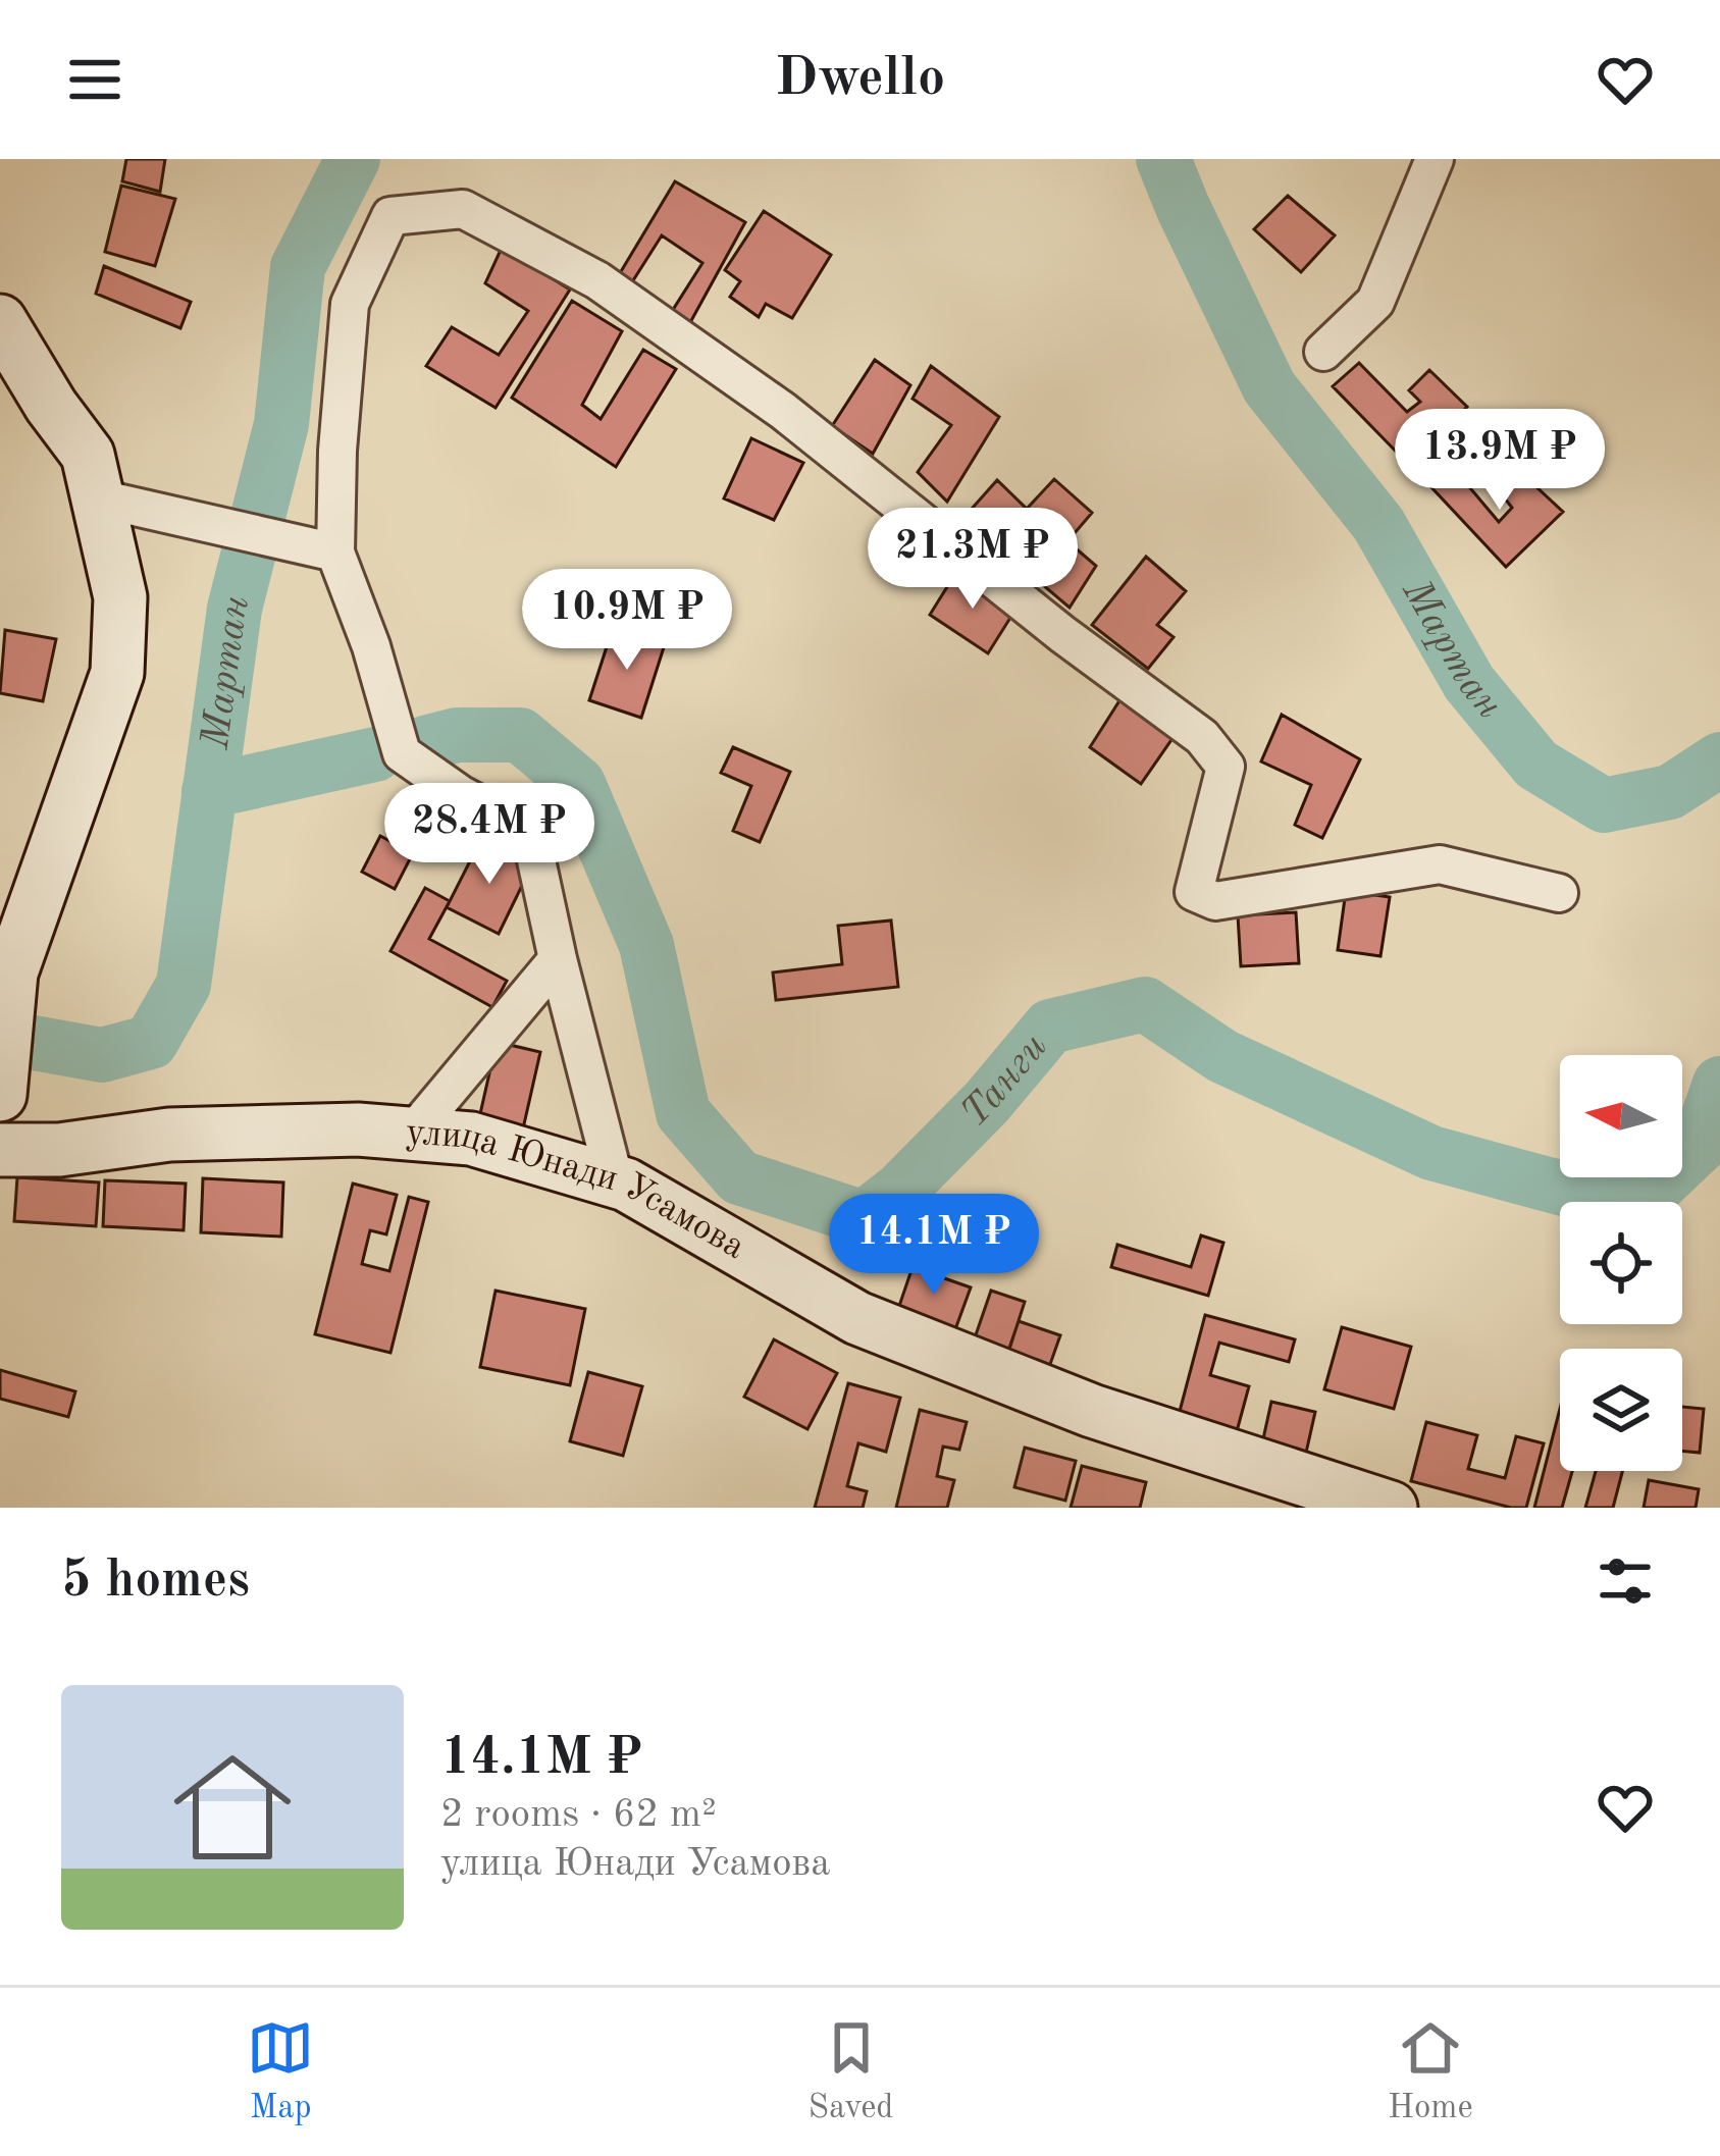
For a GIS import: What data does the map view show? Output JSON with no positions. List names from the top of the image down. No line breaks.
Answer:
{"streets":{"street":["улица Юнади Усамова"]},"water":["Мартан","Танги"],"north":"left","page":{"header":"Dwello","price":["13.9M ₽","21.3M ₽","10.9M ₽","28.4M ₽","14.1M ₽"],"heading":"5 homes","list":[{"name":"14.1M ₽","note":"2 rooms · 62 m² · улица Юнади Усамова"}],"tabs":["Map","Saved","Home"]}}
